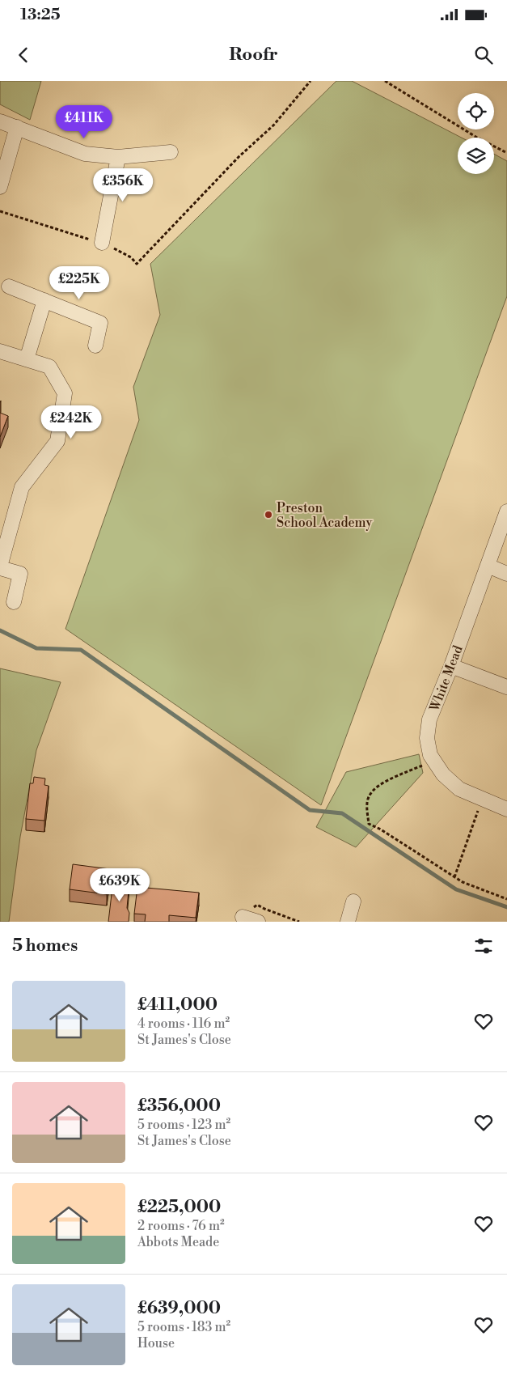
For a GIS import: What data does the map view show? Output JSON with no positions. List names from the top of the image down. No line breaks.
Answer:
{"streets":{"street":["White Mead"]},"places":["Preston School Academy"],"page":{"status":"13:25","header":"Roofr","price":["£411K","£356K","£225K","£242K","£639K"],"heading":"5 homes","list":[{"name":"£411,000","note":"4 rooms · 116 m² · St James's Close"},{"name":"£356,000","note":"5 rooms · 123 m² · St James's Close"},{"name":"£225,000","note":"2 rooms · 76 m² · Abbots Meade"},{"name":"£639,000","note":"5 rooms · 183 m² · House"}]}}
